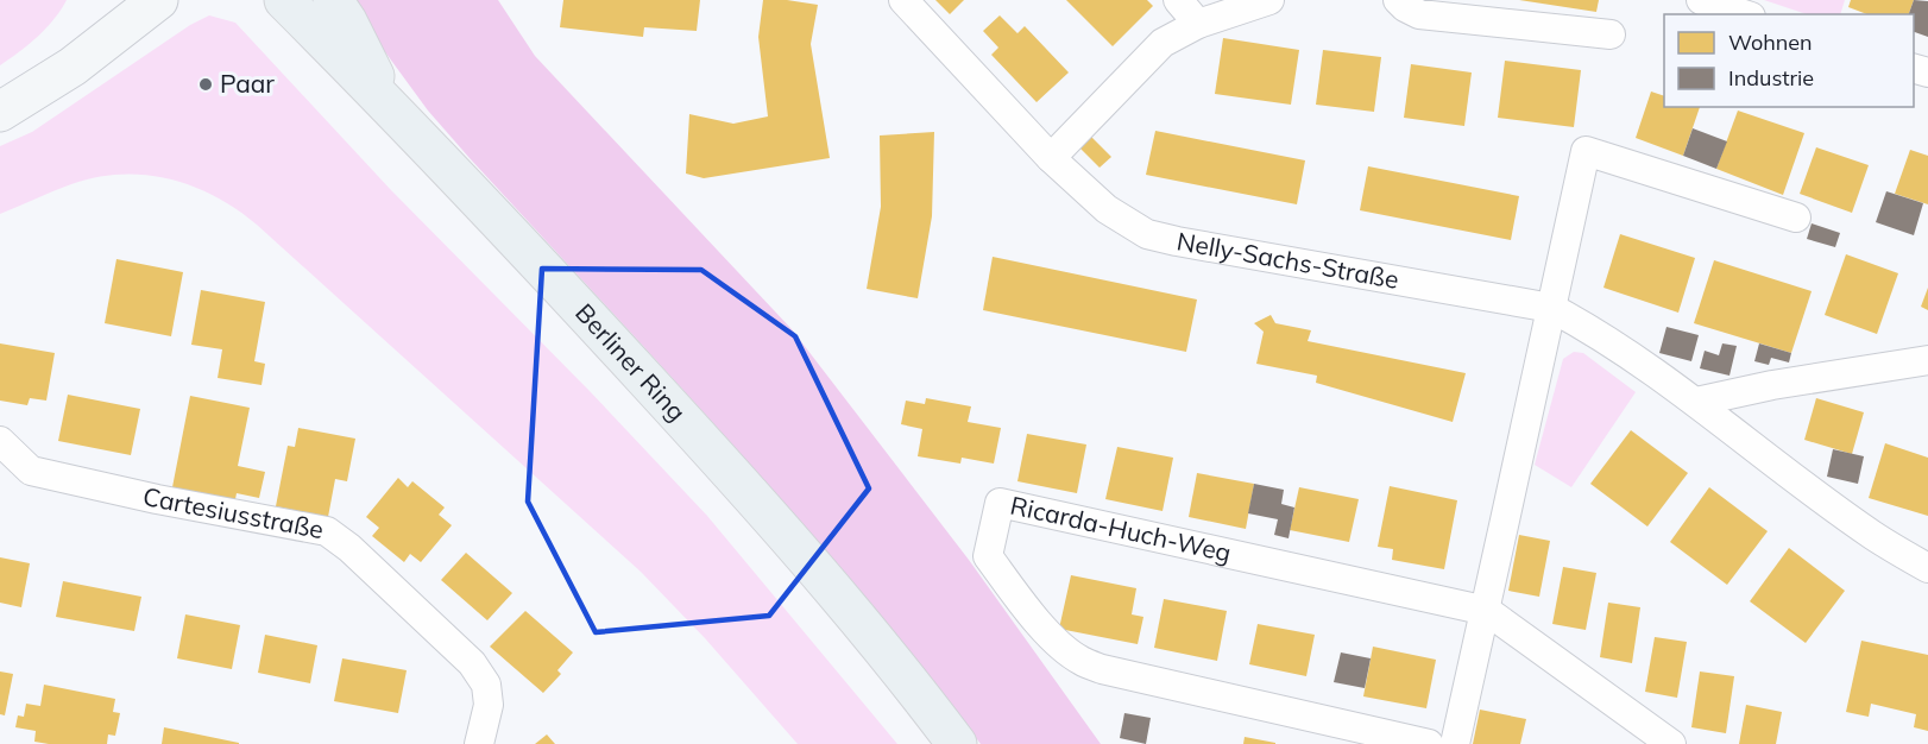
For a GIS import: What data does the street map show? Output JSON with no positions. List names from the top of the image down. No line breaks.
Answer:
{"streets":{"main road":["Berliner Ring"],"street":["Nelly-Sachs-Straße","Cartesiusstraße","Ricarda-Huch-Weg"]},"places":["Paar"],"legend":["Wohnen","Industrie"]}
